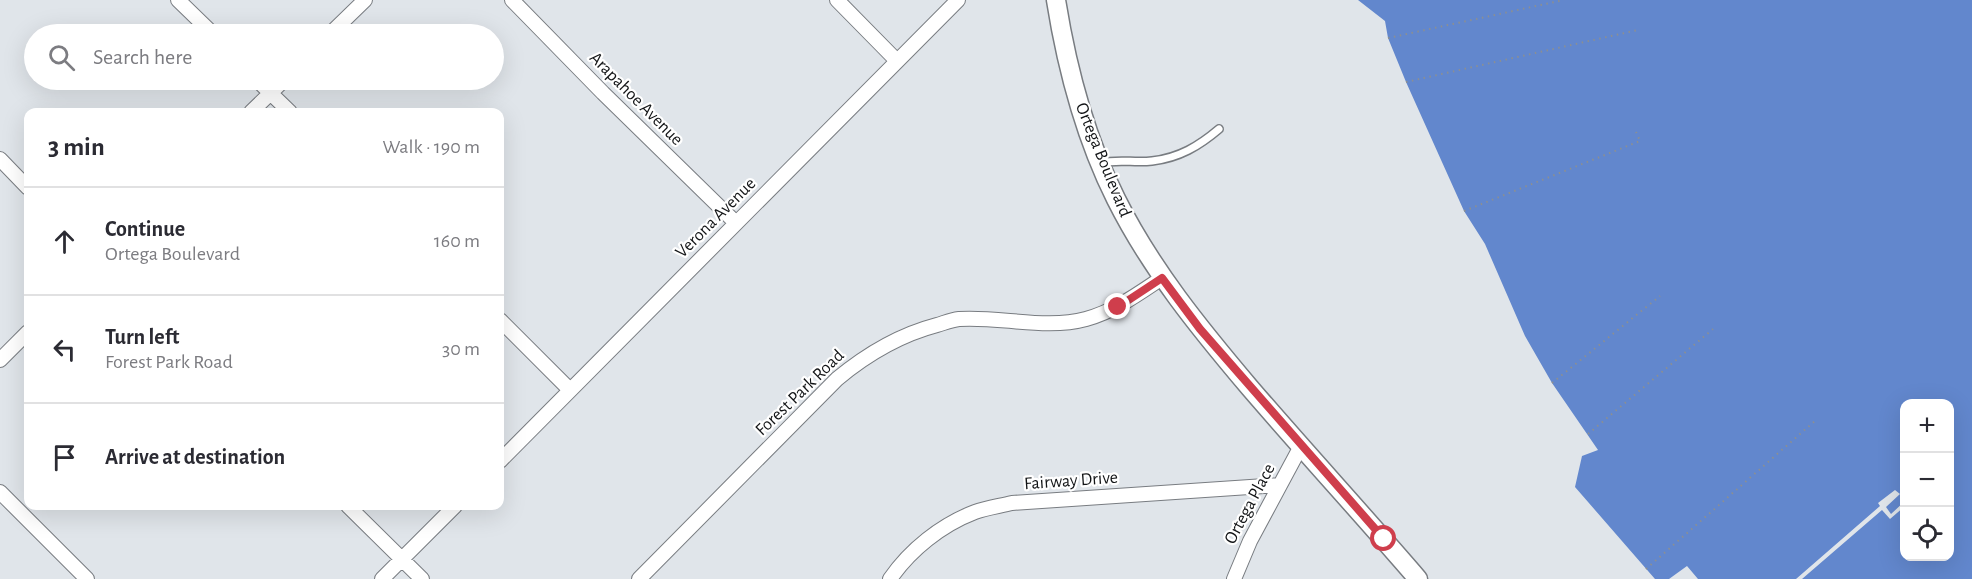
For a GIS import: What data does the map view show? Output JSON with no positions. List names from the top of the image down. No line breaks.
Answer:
{"streets":{"main road":["Ortega Boulevard"],"street":["Arapahoe Avenue","Verona Avenue","Forest Park Road","Fairway Drive","Ortega Place"]},"crossings":[["Arapahoe Avenue","Verona Avenue"],["Ortega Boulevard","Forest Park Road"],["Ortega Boulevard","Ortega Place"],["Fairway Drive","Ortega Place"]],"page":{"search":"Search here","heading":["3 min","Walk · 190 m"],"list":[["Continue","Ortega Boulevard","160 m"],["Turn left","Forest Park Road","30 m"],"Arrive at destination"],"map_buttons":["+","−"]}}
